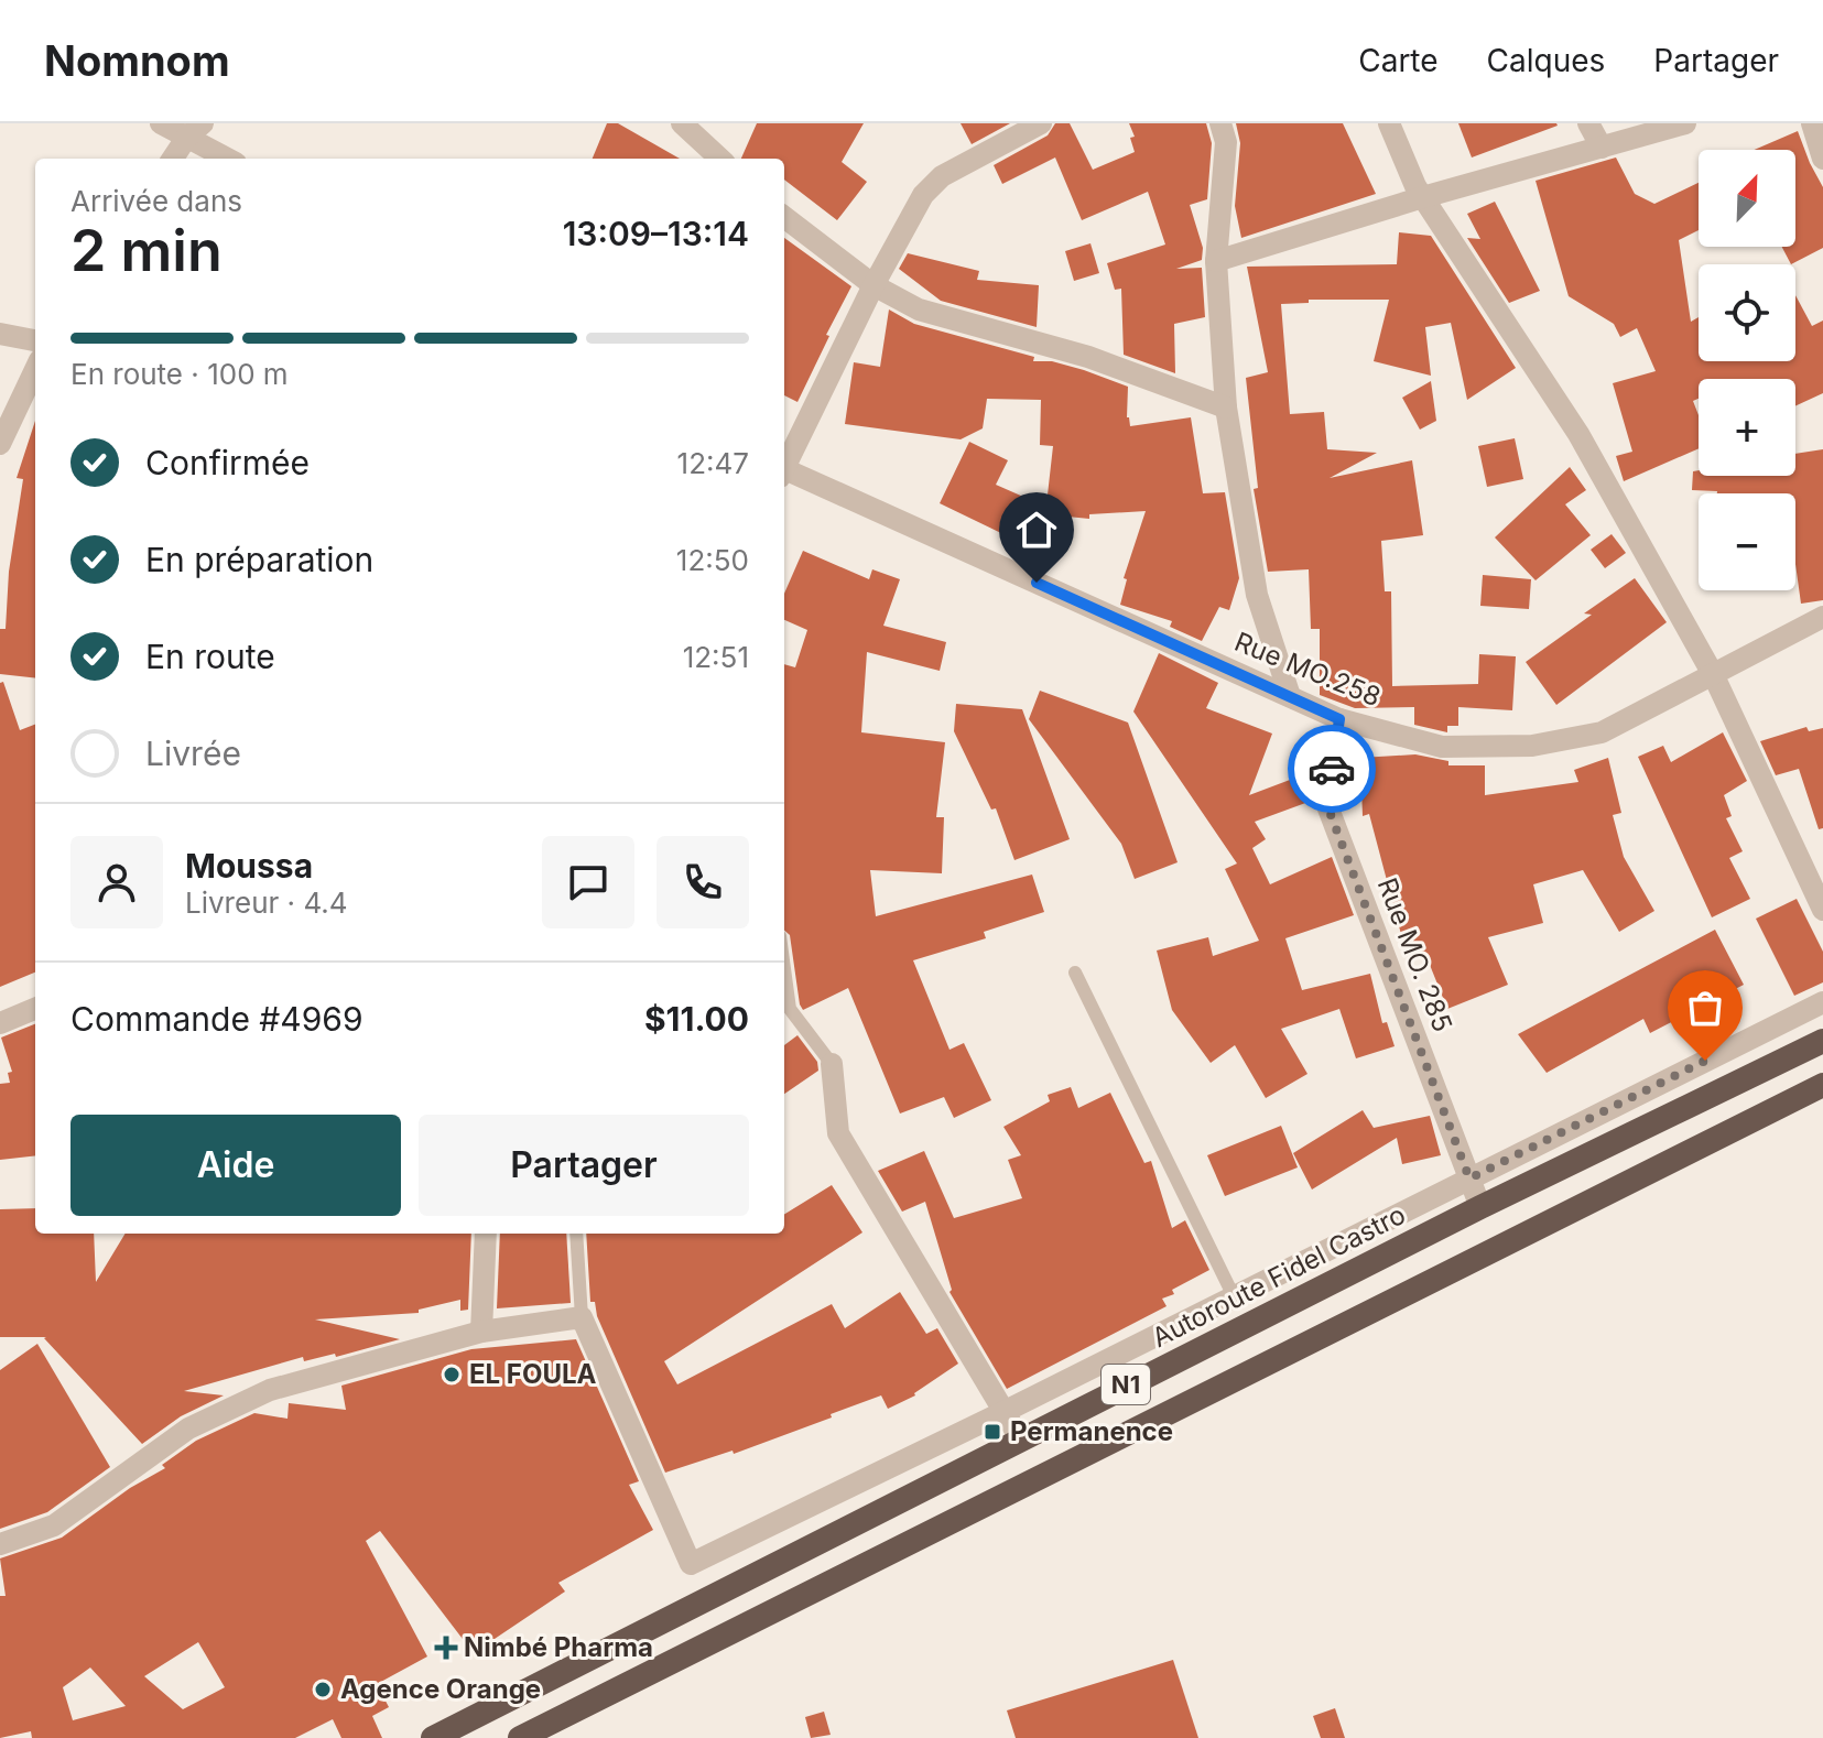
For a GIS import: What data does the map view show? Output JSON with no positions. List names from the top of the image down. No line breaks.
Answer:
{"streets":{"highway":["Autoroute Fidel Castro","N1"],"street":["Rue MO.258","Rue MO. 285"]},"crossings":[["Rue MO.258","Rue MO. 285"],["Rue MO. 285","Autoroute Fidel Castro"]],"places":{"other":["EL FOULA","Agence Orange"],"transit":["Permanence"],"health":["Nimbé Pharma"]},"north":"top right","page":{"header":"Nomnom","nav":["Carte","Calques","Partager"],"map_buttons":["+","−"],"heading":["2 min","Arrivée dans","13:09–13:14"],"panel":["Moussa","Livreur · 4.4","Commande #4969","$11.00"],"bar":"En route · 100 m","list":[["Confirmée","12:47"],["En préparation","12:50"],["En route","12:51"],"Livrée"],"buttons":["Aide","Partager"]}}
